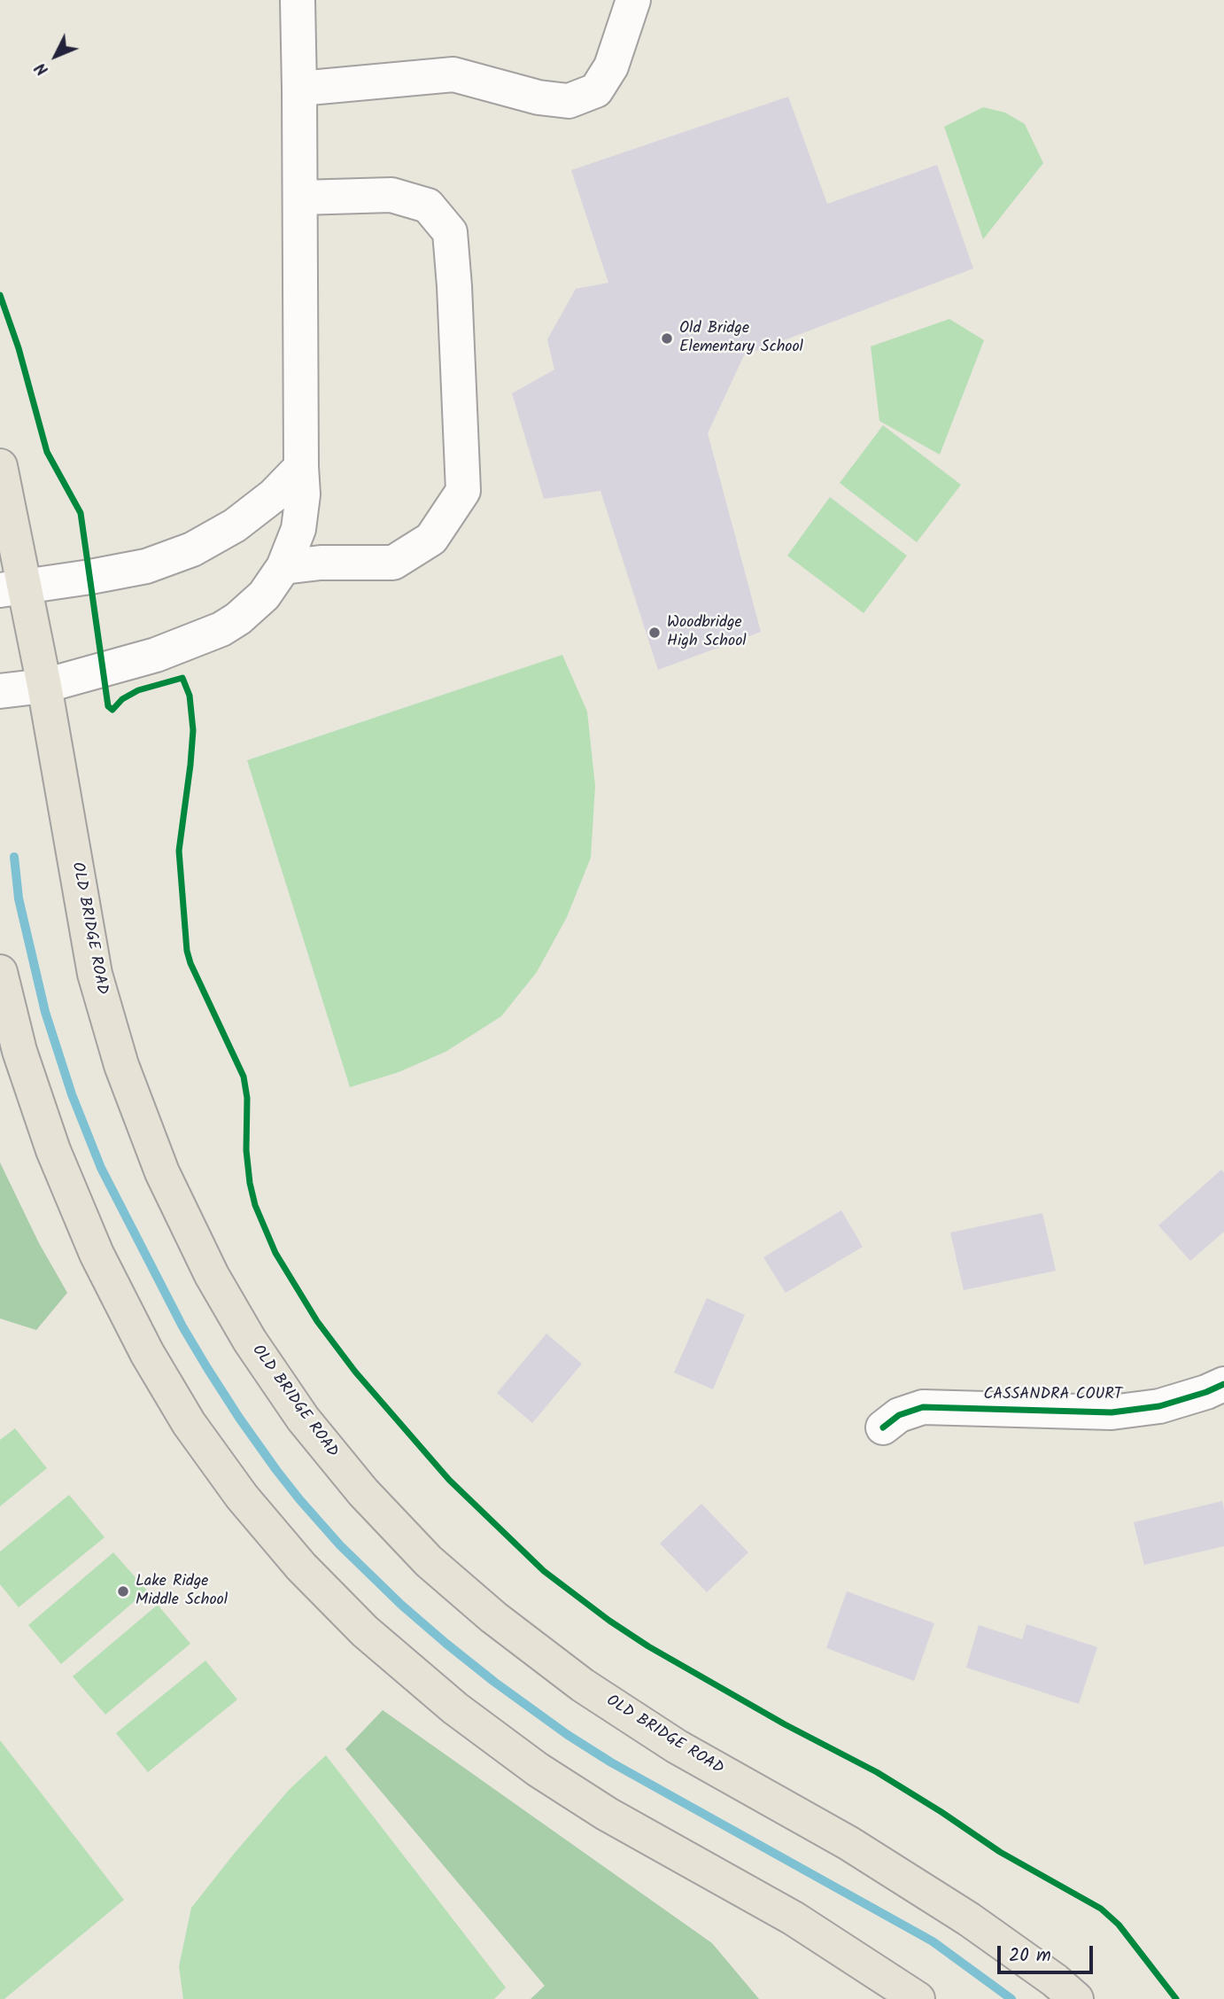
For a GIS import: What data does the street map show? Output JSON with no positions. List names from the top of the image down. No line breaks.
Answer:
{"streets":{"main road":["OLD BRIDGE ROAD"],"street":["CASSANDRA COURT"]},"places":["Old Bridge Elementary School","Woodbridge High School","Lake Ridge Middle School"],"scale_bar":"20 m","north":"bottom left"}
